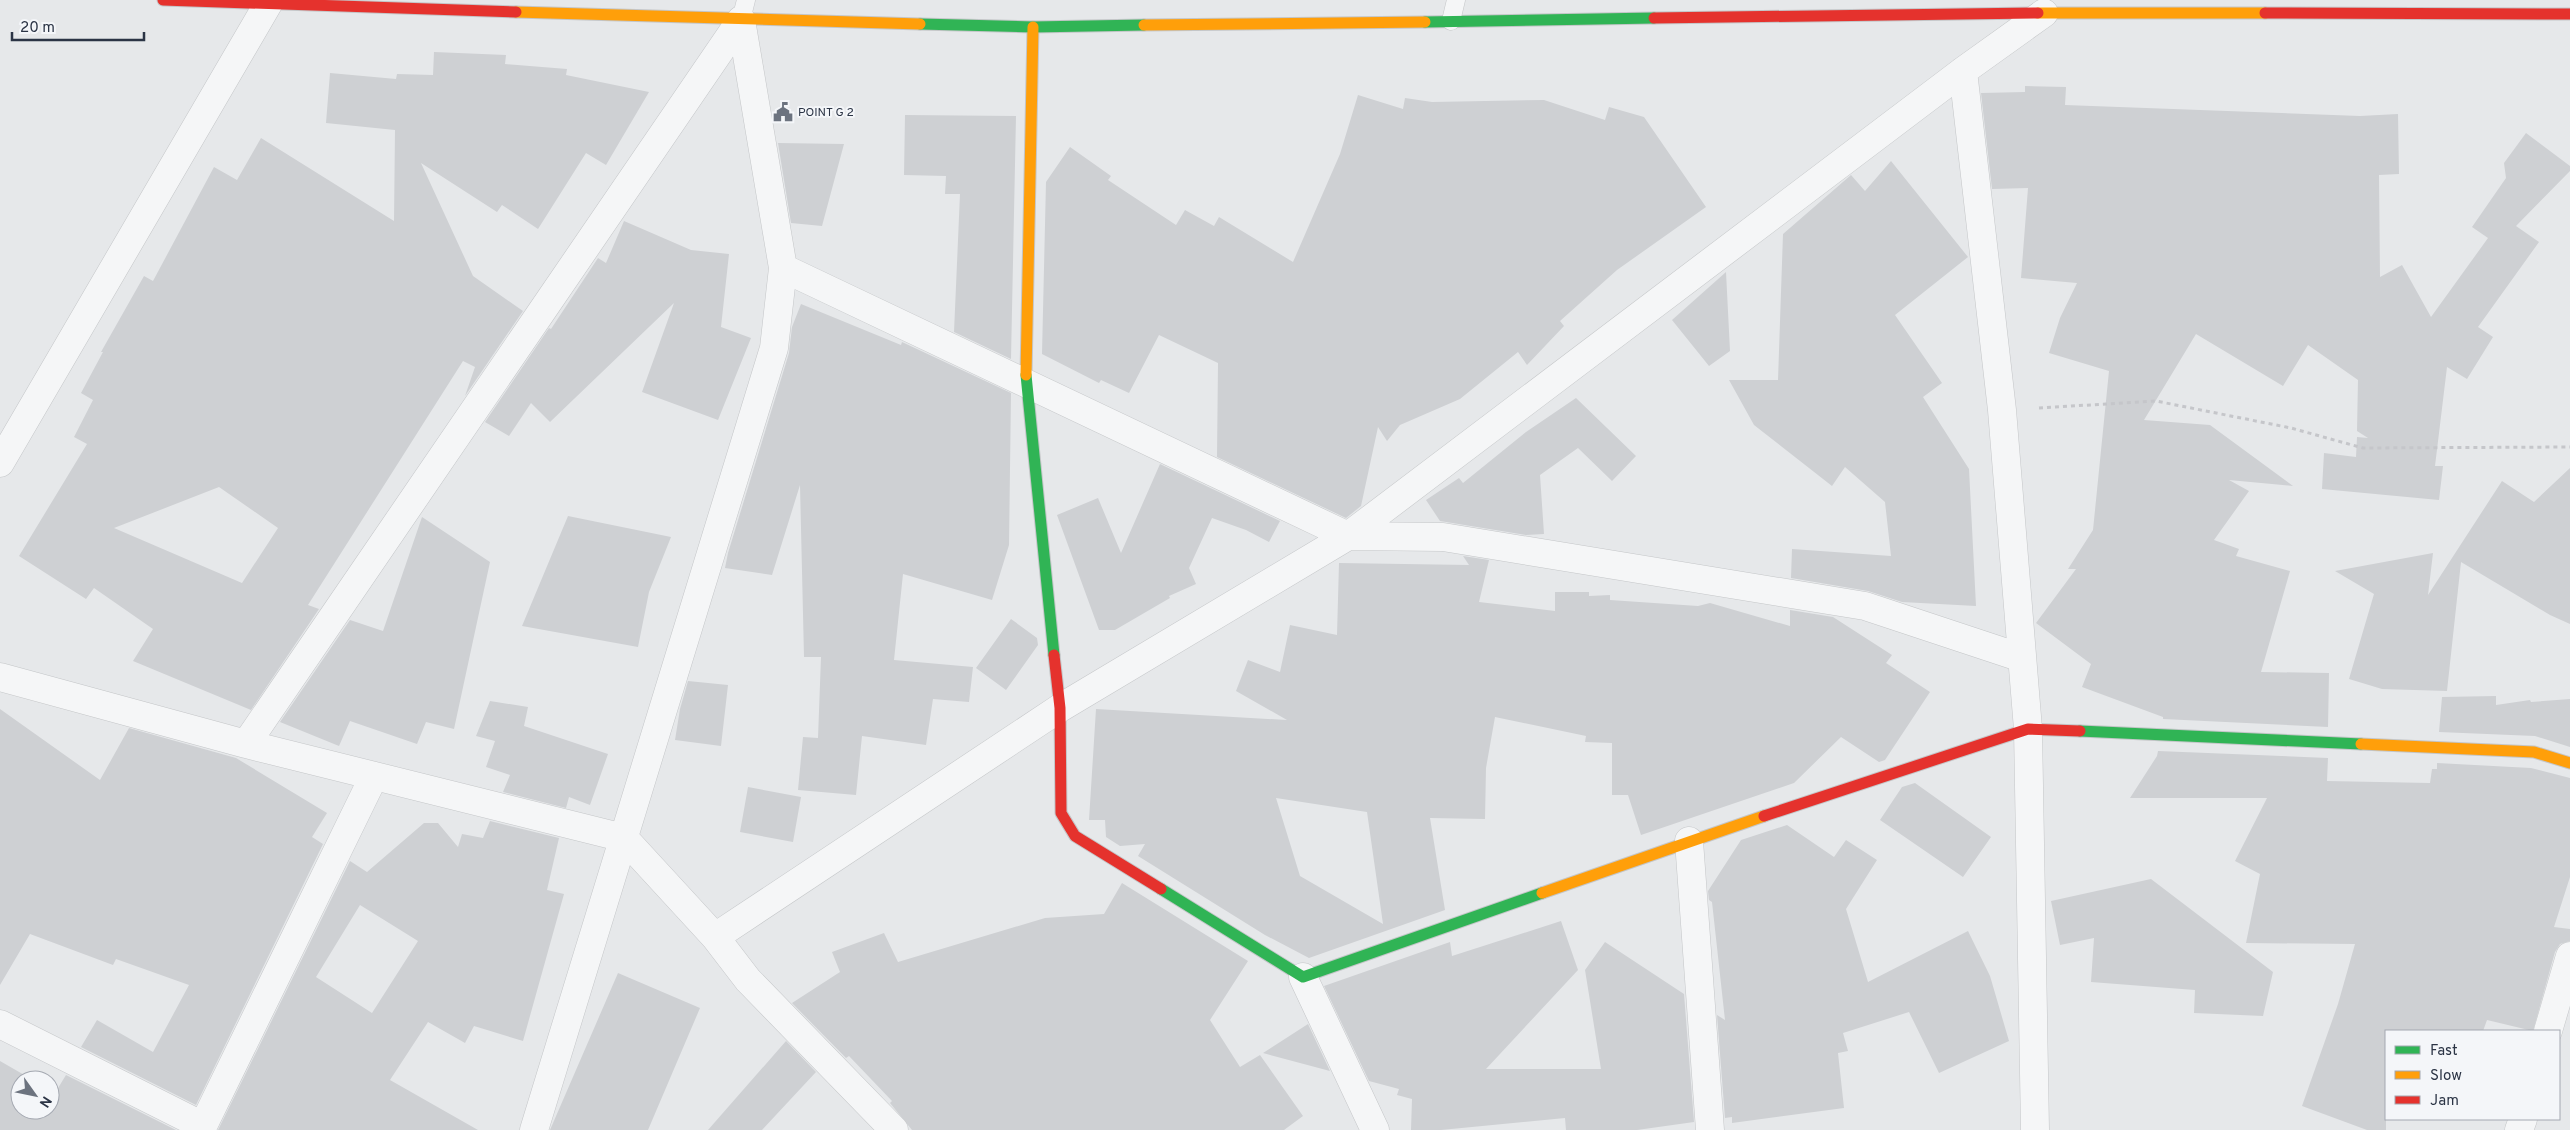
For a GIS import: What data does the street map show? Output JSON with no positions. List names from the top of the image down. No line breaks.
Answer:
{"places":{"public building":["POINT G 2"]},"legend":["Fast","Slow","Jam"],"scale_bar":"20 m","north":"bottom right"}
